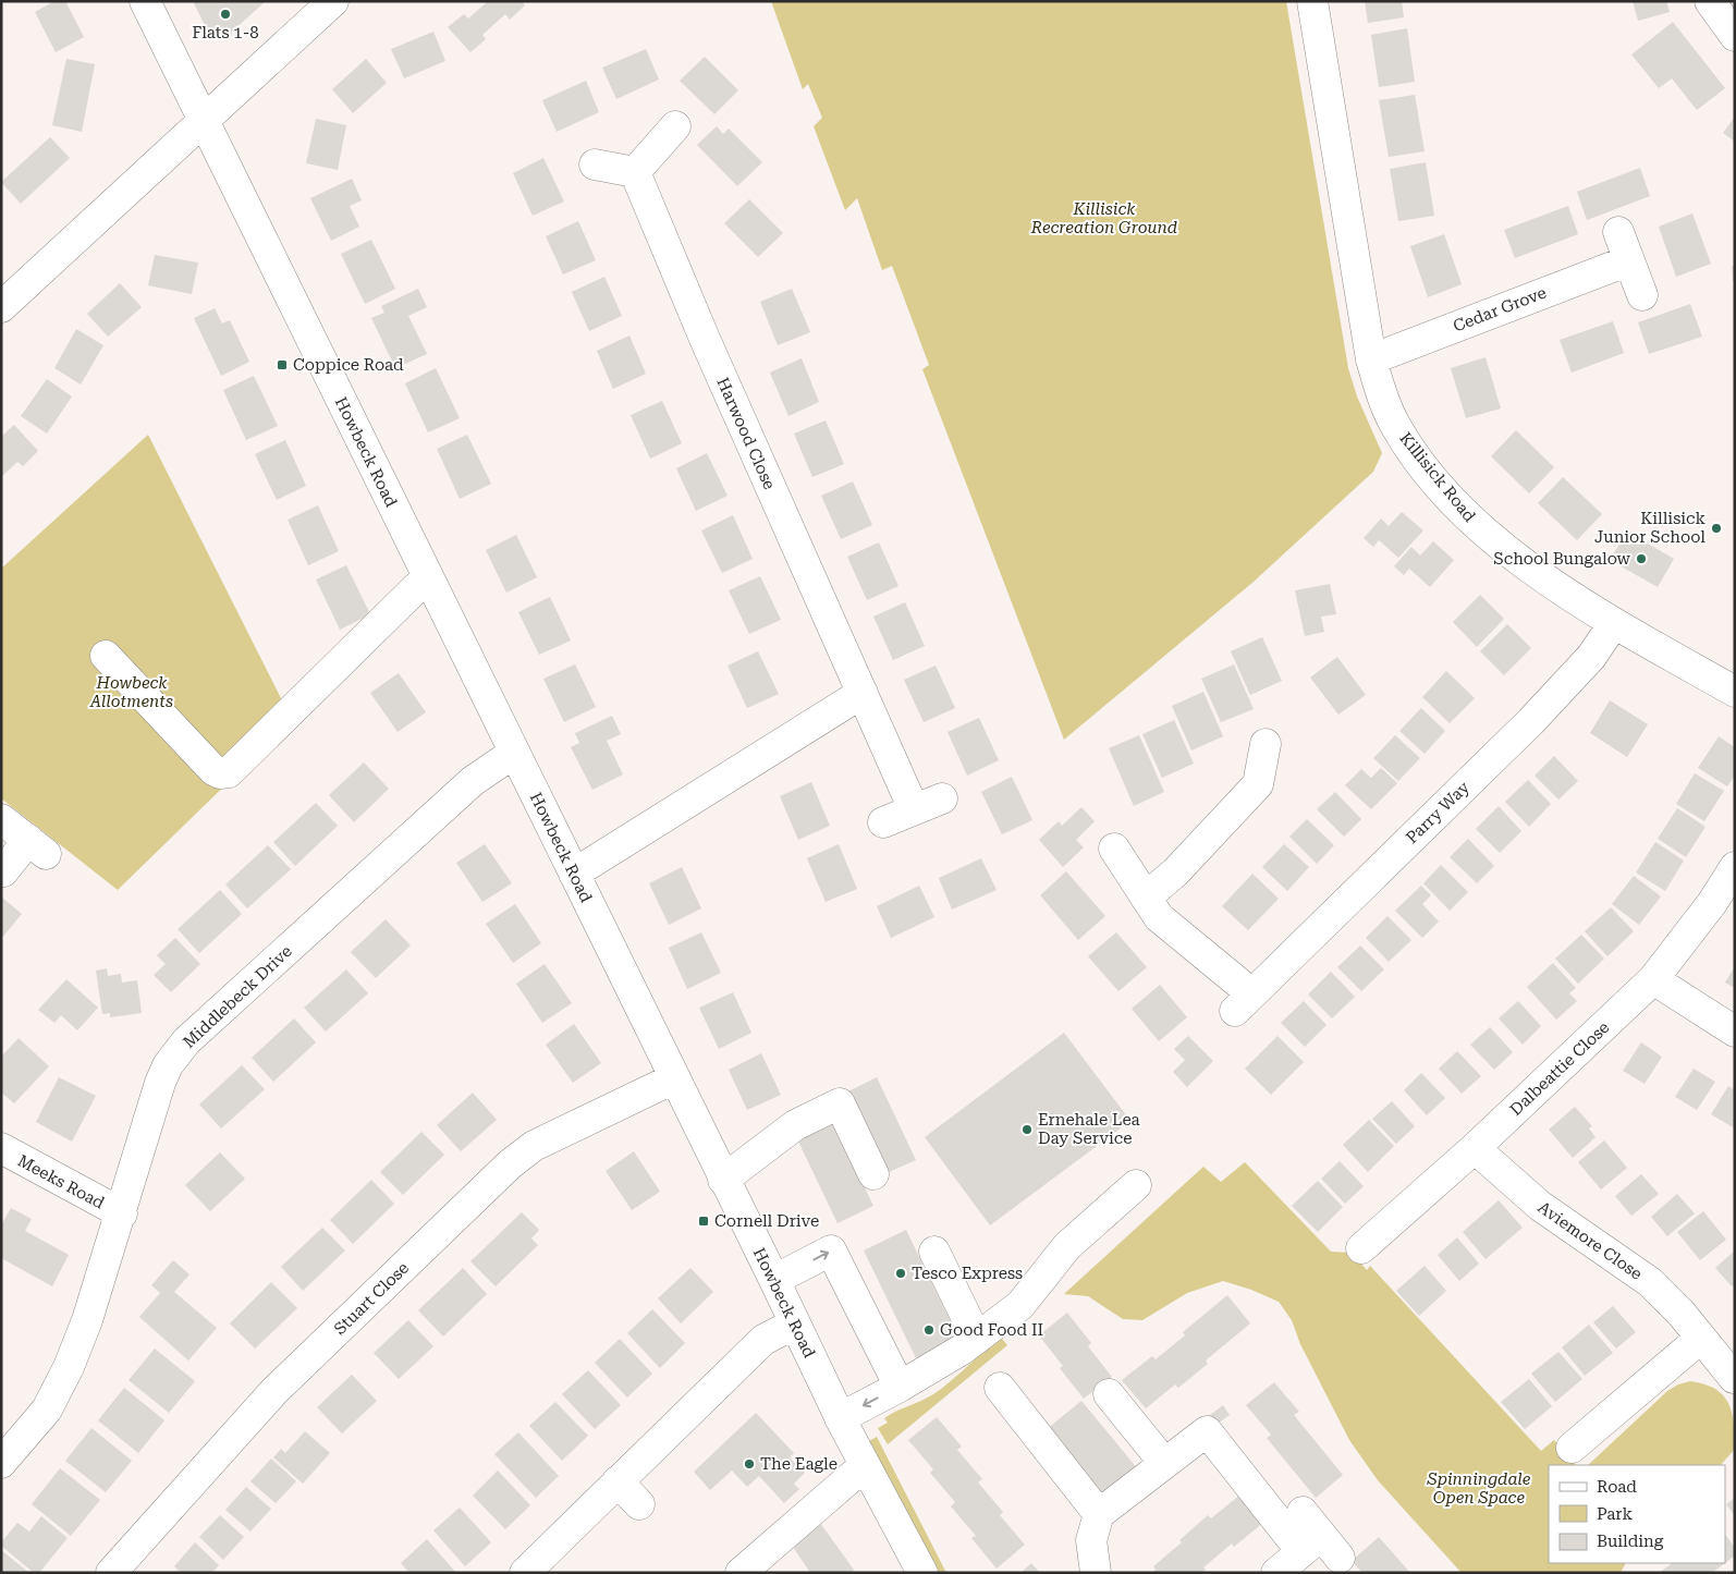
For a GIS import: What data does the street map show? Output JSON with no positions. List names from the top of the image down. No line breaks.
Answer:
{"streets":{"street":["Cedar Grove","Harwood Close","Howbeck Road","Killisick Road","Parry Way","Middlebeck Drive","Dalbeattie Close","Meeks Road","Aviemore Close","Stuart Close"]},"crossings":[["Cedar Grove","Killisick Road"],["Howbeck Road","Middlebeck Drive"],["Howbeck Road","Stuart Close"],["Killisick Road","Parry Way"],["Middlebeck Drive","Meeks Road"],["Dalbeattie Close","Aviemore Close"]],"parks":["Killisick Recreation Ground","Howbeck Allotments","Spinningdale Open Space"],"places":{"other":["Flats 1-8","Killisick Junior School","School Bungalow","Ernehale Lea Day Service","Tesco Express","Good Food II","The Eagle"],"transit":["Coppice Road","Cornell Drive"]},"legend":["Road","Park","Building"]}
